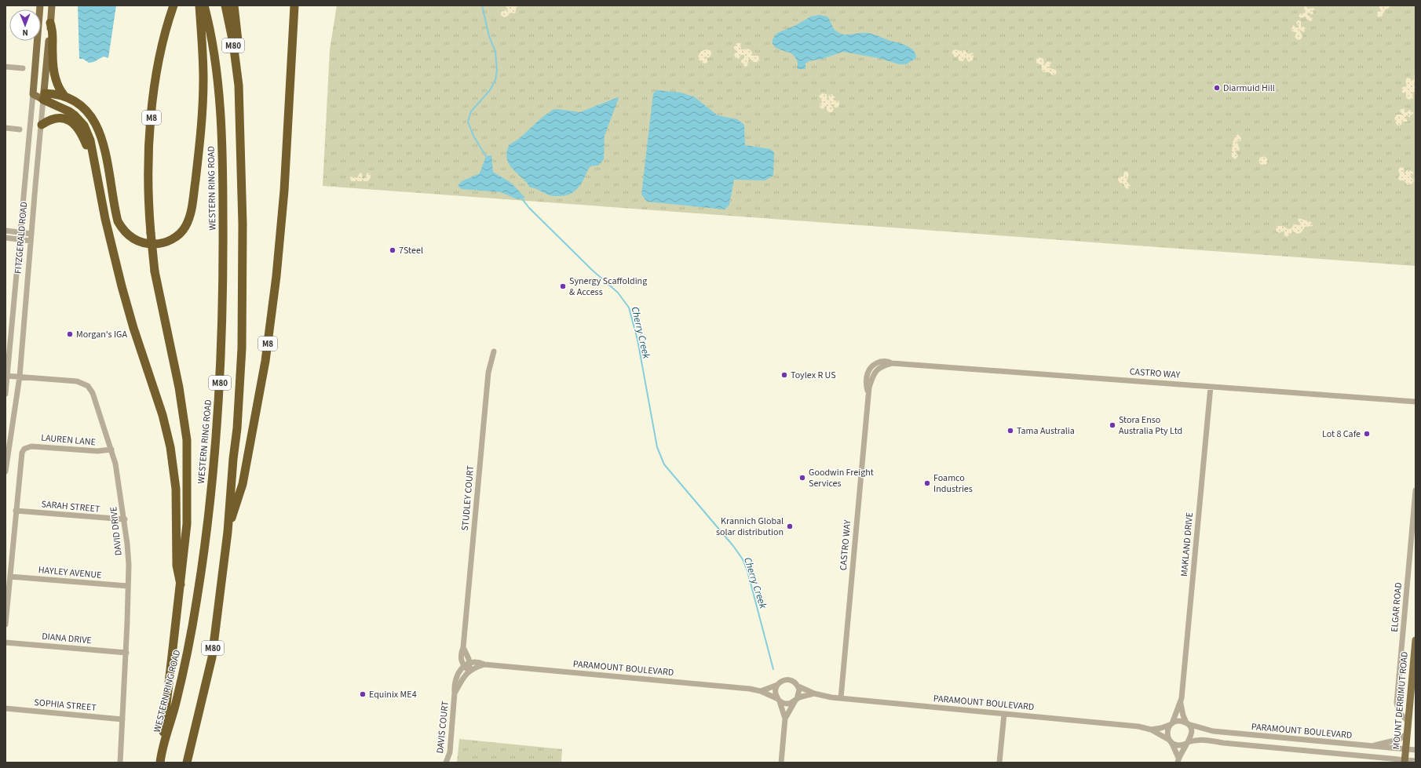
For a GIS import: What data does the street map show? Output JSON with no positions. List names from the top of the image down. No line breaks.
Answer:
{"streets":{"highway":["M80","M8","WESTERN RING ROAD"],"main road":["FITZGERALD ROAD","MOUNT DERRIMUT ROAD"],"street":["CASTRO WAY","LAUREN LANE","STUDLEY COURT","SARAH STREET","DAVID DRIVE","MAKLAND DRIVE","HAYLEY AVENUE","ELGAR ROAD","DIANA DRIVE","PARAMOUNT BOULEVARD","SOPHIA STREET","DAVIS COURT"]},"crossings":[["M80","M8"],["FITZGERALD ROAD","DAVID DRIVE"],["CASTRO WAY","MAKLAND DRIVE"],["CASTRO WAY","PARAMOUNT BOULEVARD"],["LAUREN LANE","SARAH STREET"],["LAUREN LANE","DAVID DRIVE"],["STUDLEY COURT","PARAMOUNT BOULEVARD"],["STUDLEY COURT","DAVIS COURT"],["SARAH STREET","DAVID DRIVE"],["DAVID DRIVE","HAYLEY AVENUE"],["DAVID DRIVE","DIANA DRIVE"],["DAVID DRIVE","SOPHIA STREET"],["MAKLAND DRIVE","PARAMOUNT BOULEVARD"],["ELGAR ROAD","MOUNT DERRIMUT ROAD"],["PARAMOUNT BOULEVARD","MOUNT DERRIMUT ROAD"],["PARAMOUNT BOULEVARD","DAVIS COURT"]],"water":["Cherry Creek"],"places":["Diarmuid Hill","7Steel","Synergy Scaffolding & Access","Morgan's IGA","Toylex R US","Stora Enso Australia Pty Ltd","Tama Australia","Lot 8 Cafe","Goodwin Freight Services","Foamco Industries","Krannich Global solar distribution","Equinix ME4"],"north":"bottom"}
